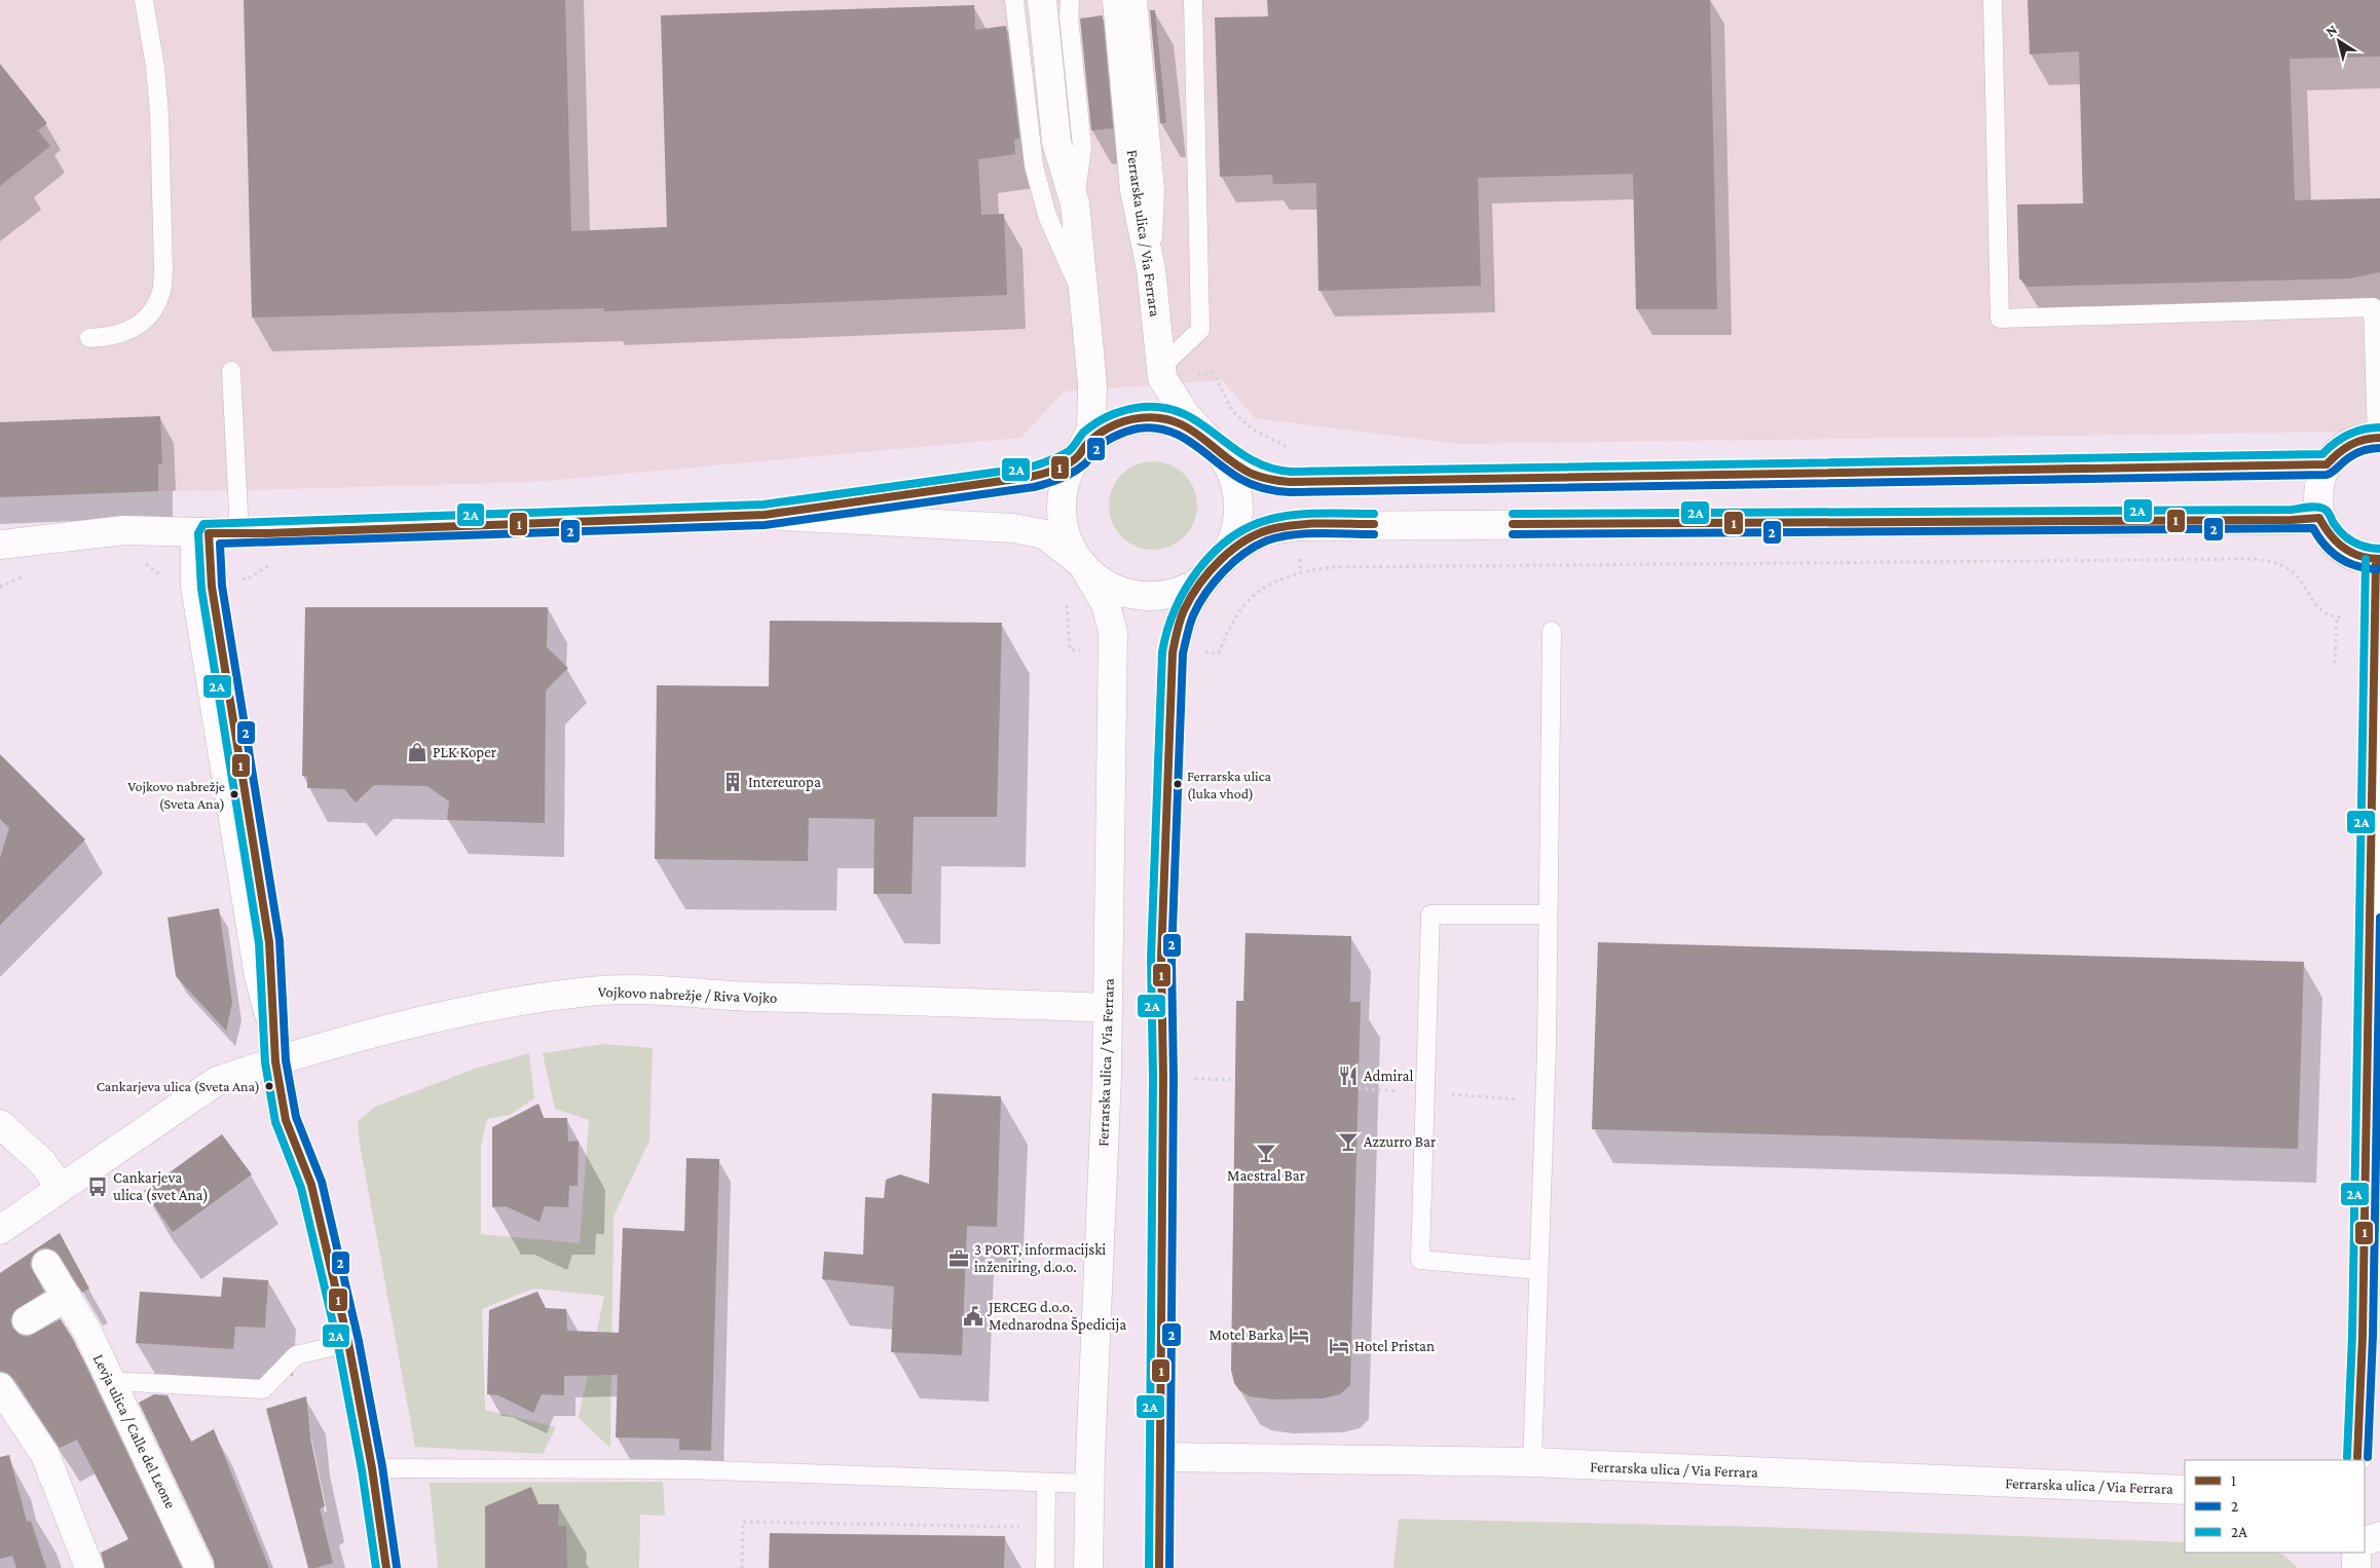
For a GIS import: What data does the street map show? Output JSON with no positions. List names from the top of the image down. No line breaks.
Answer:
{"streets":{"street":["Ferrarska ulica / Via Ferrara","Vojkovo nabrežje / Riva Vojko","Levja ulica / Calle del Leone"]},"crossings":[["Ferrarska ulica / Via Ferrara","Vojkovo nabrežje / Riva Vojko"]],"places":{"shop":["PLK Koper"],"building":["Intereuropa"],"other":["Ferrarska ulica (luka vhod)","Vojkovo nabrežje (Sveta Ana)","Cankarjeva ulica (Sveta Ana)"],"restaurant":["Admiral"],"bar":["Azzurro Bar","Maestral Bar"],"bus stop":["Cankarjeva ulica (svet Ana)"],"office":["3 PORT, informacijski inženiring, d.o.o."],"public building":["JERCEG d.o.o. Mednarodna Špedicija"],"hotel":["Motel Barka","Hotel Pristan"]},"lines":["transit line 2A","transit line 1","transit line 2"],"legend":["1","2","2A"],"north":"top left"}
